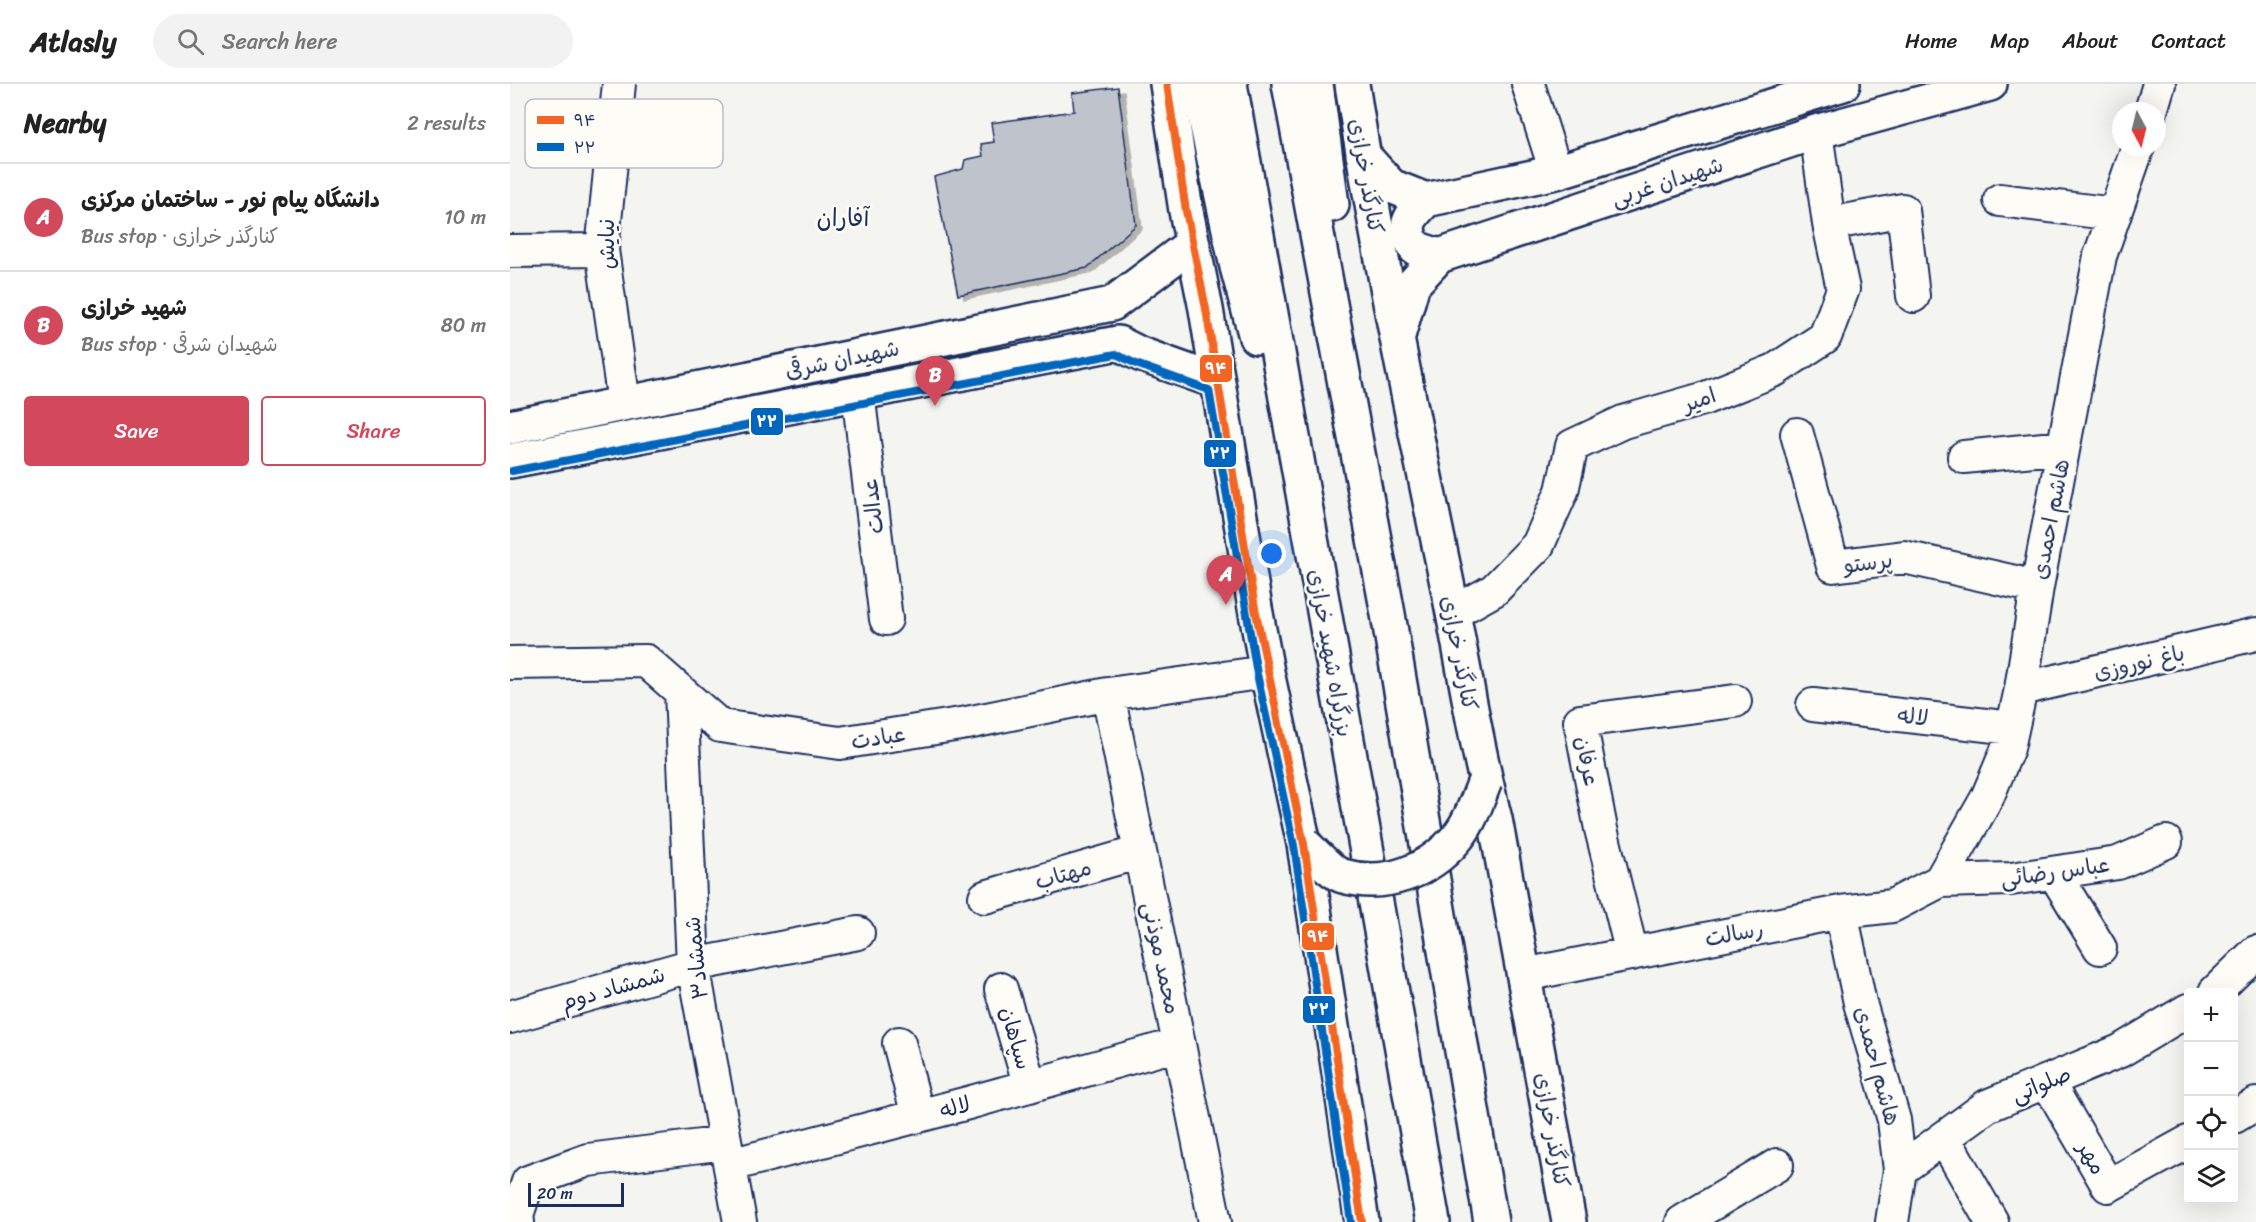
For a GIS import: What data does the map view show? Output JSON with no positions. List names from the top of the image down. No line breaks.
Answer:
{"streets":{"main road":["کنارگذر خرازی","شهیدان غربی","شهیدان شرقی","بزرگراه شهید خرازی"],"street":["نیایش","امیر","عدالت","هاشم احمدی","پرستو","باغ نوروزی","لاله","عبادت","عرفان","عباس رضائی","مهتاب","رسالت","شمشاد۳","محمد موذنی","شمشاد دوم","سپاهان","صلواتی","مهر"]},"crossings":[["کنارگذر خرازی","شهیدان غربی"],["کنارگذر خرازی","امیر"],["کنارگذر خرازی","رسالت"],["شهیدان غربی","امیر"],["نیایش","شهیدان شرقی"],["شهیدان شرقی","عدالت"],["هاشم احمدی","پرستو"],["هاشم احمدی","باغ نوروزی"],["هاشم احمدی","لاله"],["هاشم احمدی","عباس رضائی"],["هاشم احمدی","رسالت"],["هاشم احمدی","صلواتی"],["لاله","شمشاد۳"],["لاله","محمد موذنی"],["لاله","سپاهان"],["عبادت","شمشاد۳"],["عبادت","محمد موذنی"],["عرفان","رسالت"],["عباس رضائی","رسالت"],["مهتاب","محمد موذنی"],["شمشاد۳","شمشاد دوم"],["صلواتی","مهر"]],"districts":["آفاران"],"lines":["transit line ۹۴","transit line ۲۲"],"legend":["۹۴","۲۲"],"scale_bar":"20 m","north":"bottom","page":{"header":"Atlasly","search":"Search here","nav":["Home","Map","About","Contact"],"heading":["Nearby","2 results"],"list":[{"mark":"A","name":"دانشگاه پیام نور - ساختمان مرکزی","note":"Bus stop · کنارگذر خرازی","value":"10 m"},{"mark":"B","name":"شهید خرازی","note":"Bus stop · شهیدان شرقی","value":"80 m"}],"pins":["B","A"],"buttons":["Save","Share"],"map_buttons":["+","−"],"scale":"20 m"}}
